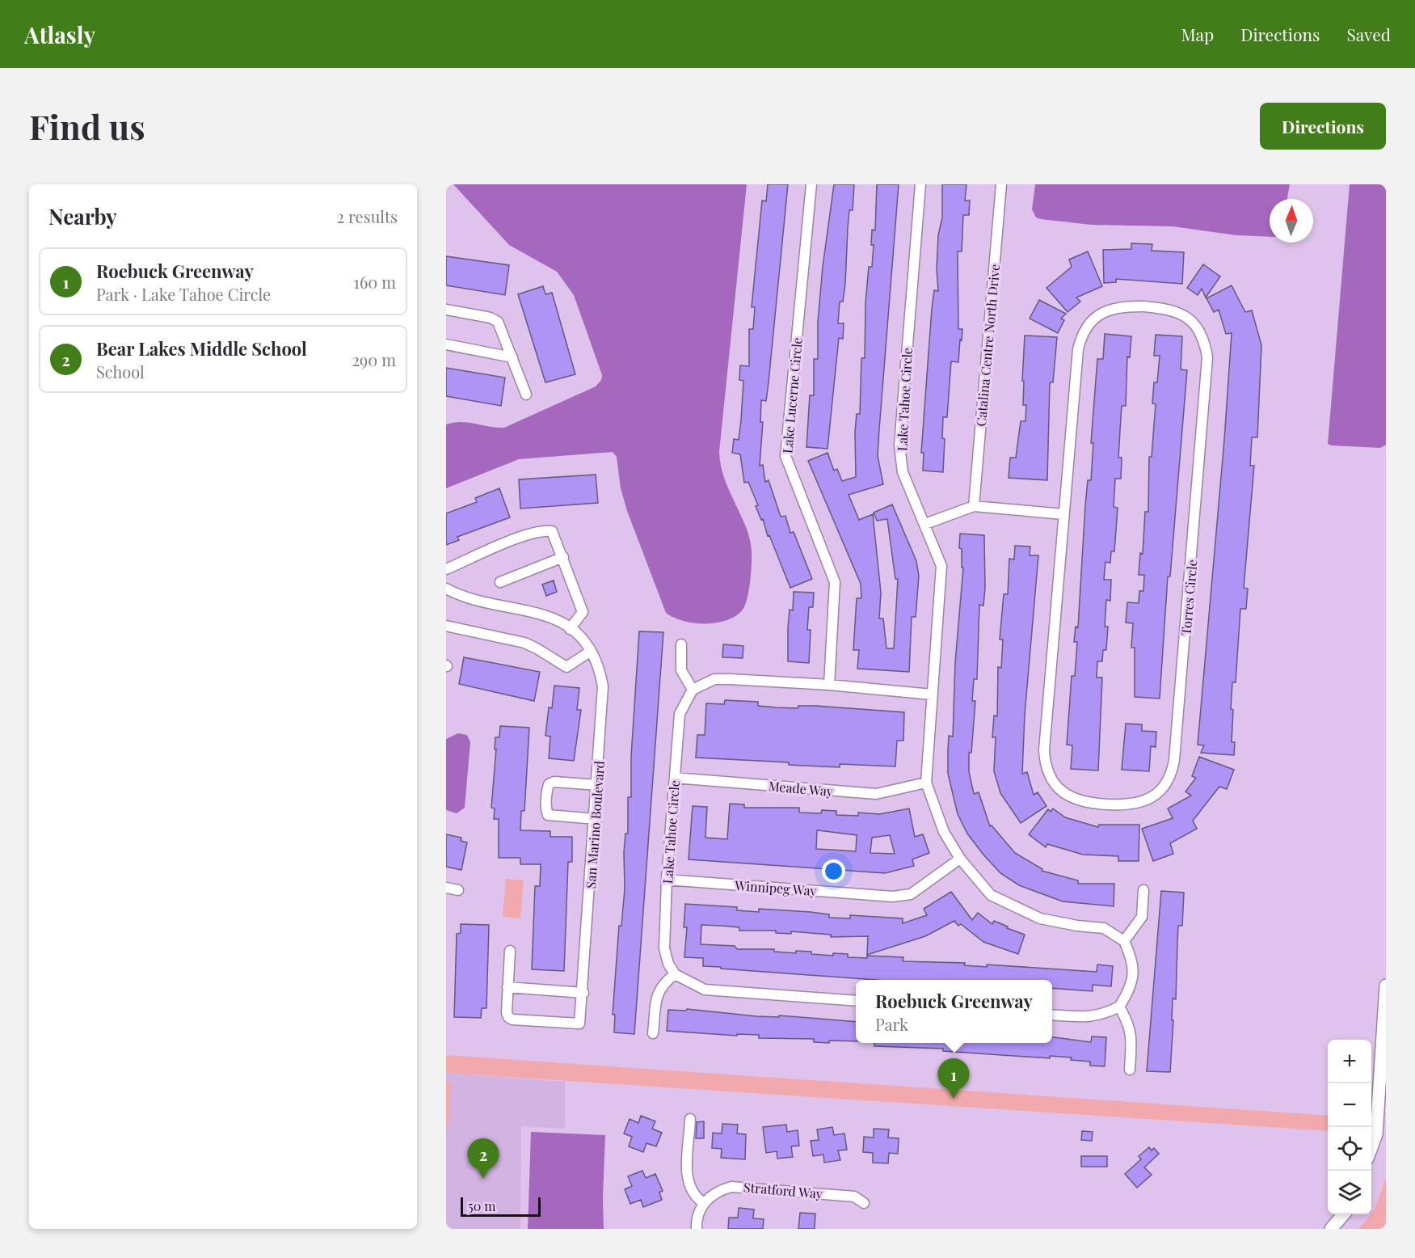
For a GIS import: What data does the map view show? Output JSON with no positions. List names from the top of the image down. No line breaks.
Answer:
{"streets":{"street":["Catalina Centre North Drive","Lake Lucerne Circle","Lake Tahoe Circle","Torres Circle","Meade Way","San Marino Boulevard","Winnipeg Way","Stratford Way"]},"crossings":[["Lake Tahoe Circle","Meade Way"],["Lake Tahoe Circle","Winnipeg Way"]],"scale_bar":"50 m","north":"top","page":{"header":"Atlasly","nav":["Map","Directions","Saved"],"buttons":"Directions","title":"Find us","heading":["Nearby","2 results"],"list":[{"mark":"1","name":"Roebuck Greenway","note":"Park · Lake Tahoe Circle","value":"160 m"},{"mark":"2","name":"Bear Lakes Middle School","note":"School","value":"290 m"}],"popup":["Roebuck Greenway","Park"],"map_buttons":["+","−"],"pins":["1","2"],"scale":"50 m"}}
